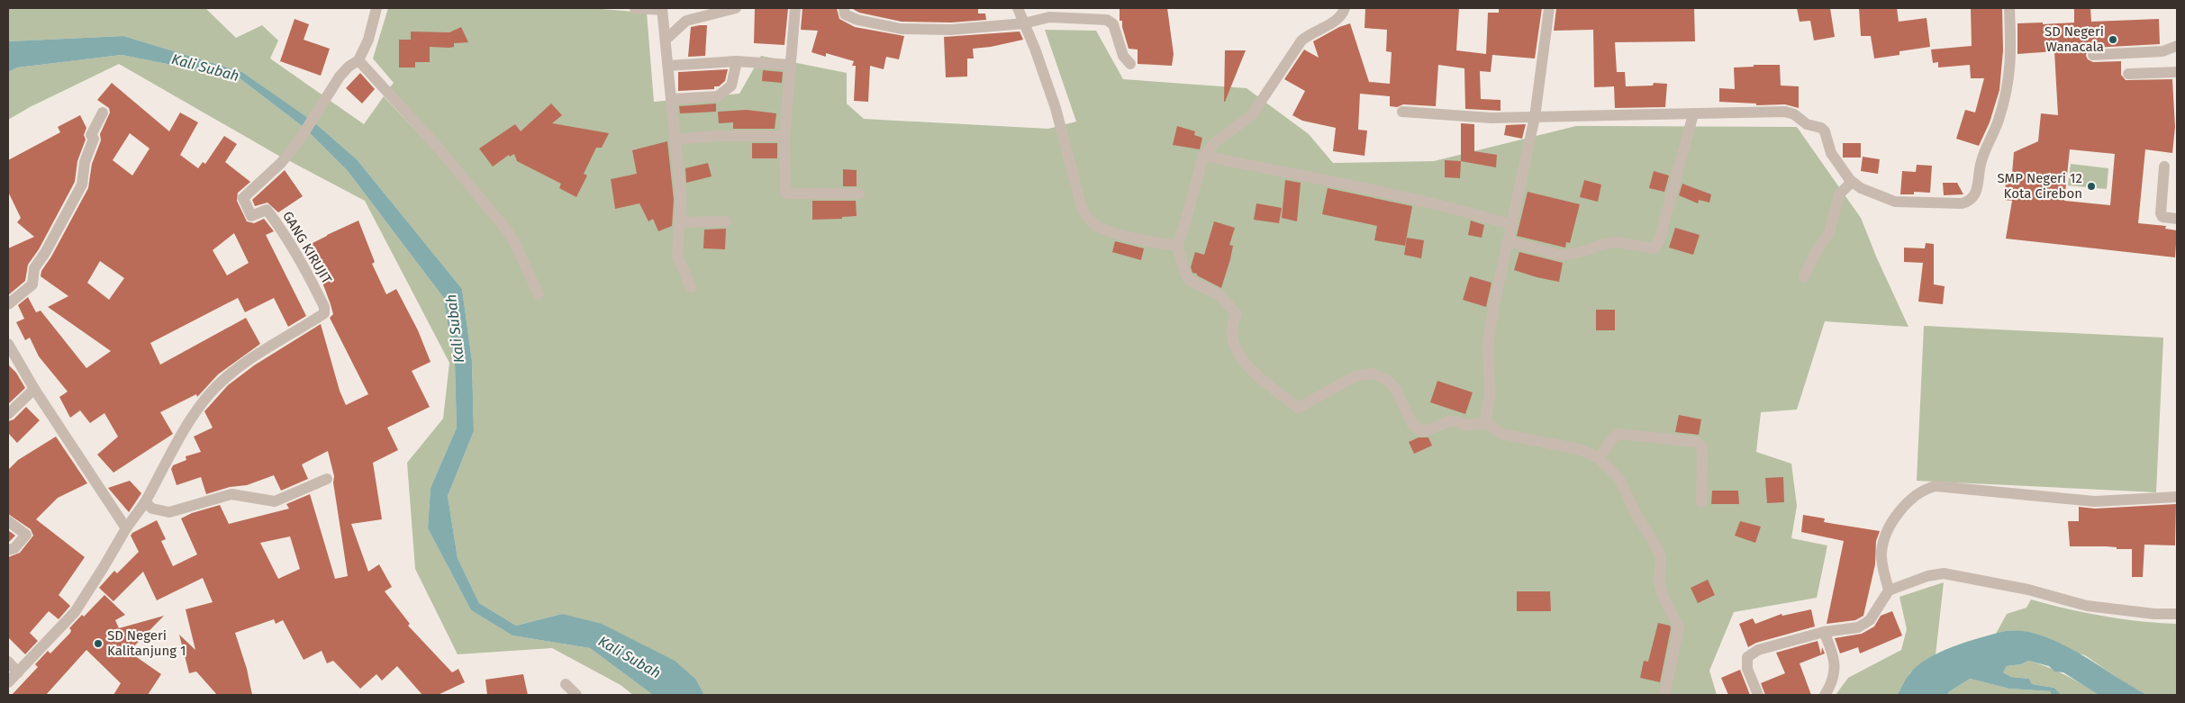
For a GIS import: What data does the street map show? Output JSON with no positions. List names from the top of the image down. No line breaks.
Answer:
{"streets":{"street":["GANG KIRUJIT"]},"water":["Kali Subah"],"places":["SD Negeri Wanacala","SMP Negeri 12 Kota Cirebon","SD Negeri Kalitanjung 1"]}
